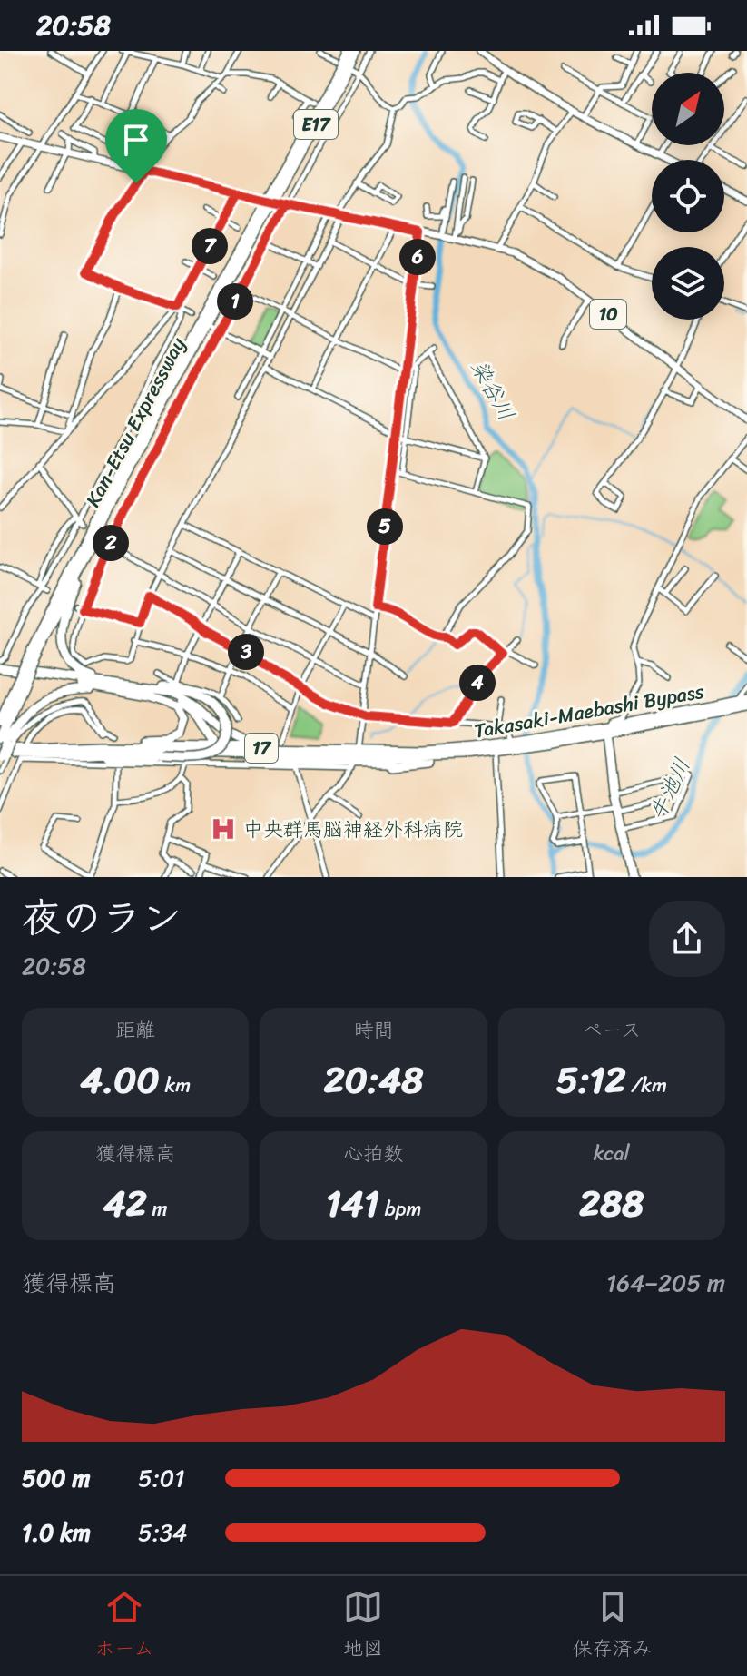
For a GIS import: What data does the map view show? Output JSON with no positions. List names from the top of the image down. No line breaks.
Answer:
{"streets":{"highway":["E17","Kan-Etsu Expressway","Takasaki-Maebashi Bypass","17"],"main road":["10"]},"crossings":[["Kan-Etsu Expressway","Takasaki-Maebashi Bypass"]],"water":["染谷川","牛池川"],"places":{"hospital":["中央群馬脳神経外科病院"]},"north":"top right","page":{"status":"20:58","pins":["7","6","1","5","2","3","4"],"heading":["夜のラン","20:58"],"stats":[["距離","4.00 km"],["時間","20:48"],["ペース","5:12 /km"],["獲得標高","42 m"],["心拍数","141 bpm"],["kcal","288"]],"chart":["獲得標高","164–205 m"],"list":[{"name":"500 m","note":"5:01"},{"name":"1.0 km","note":"5:34"}],"tabs":["ホーム","地図","保存済み"]}}
